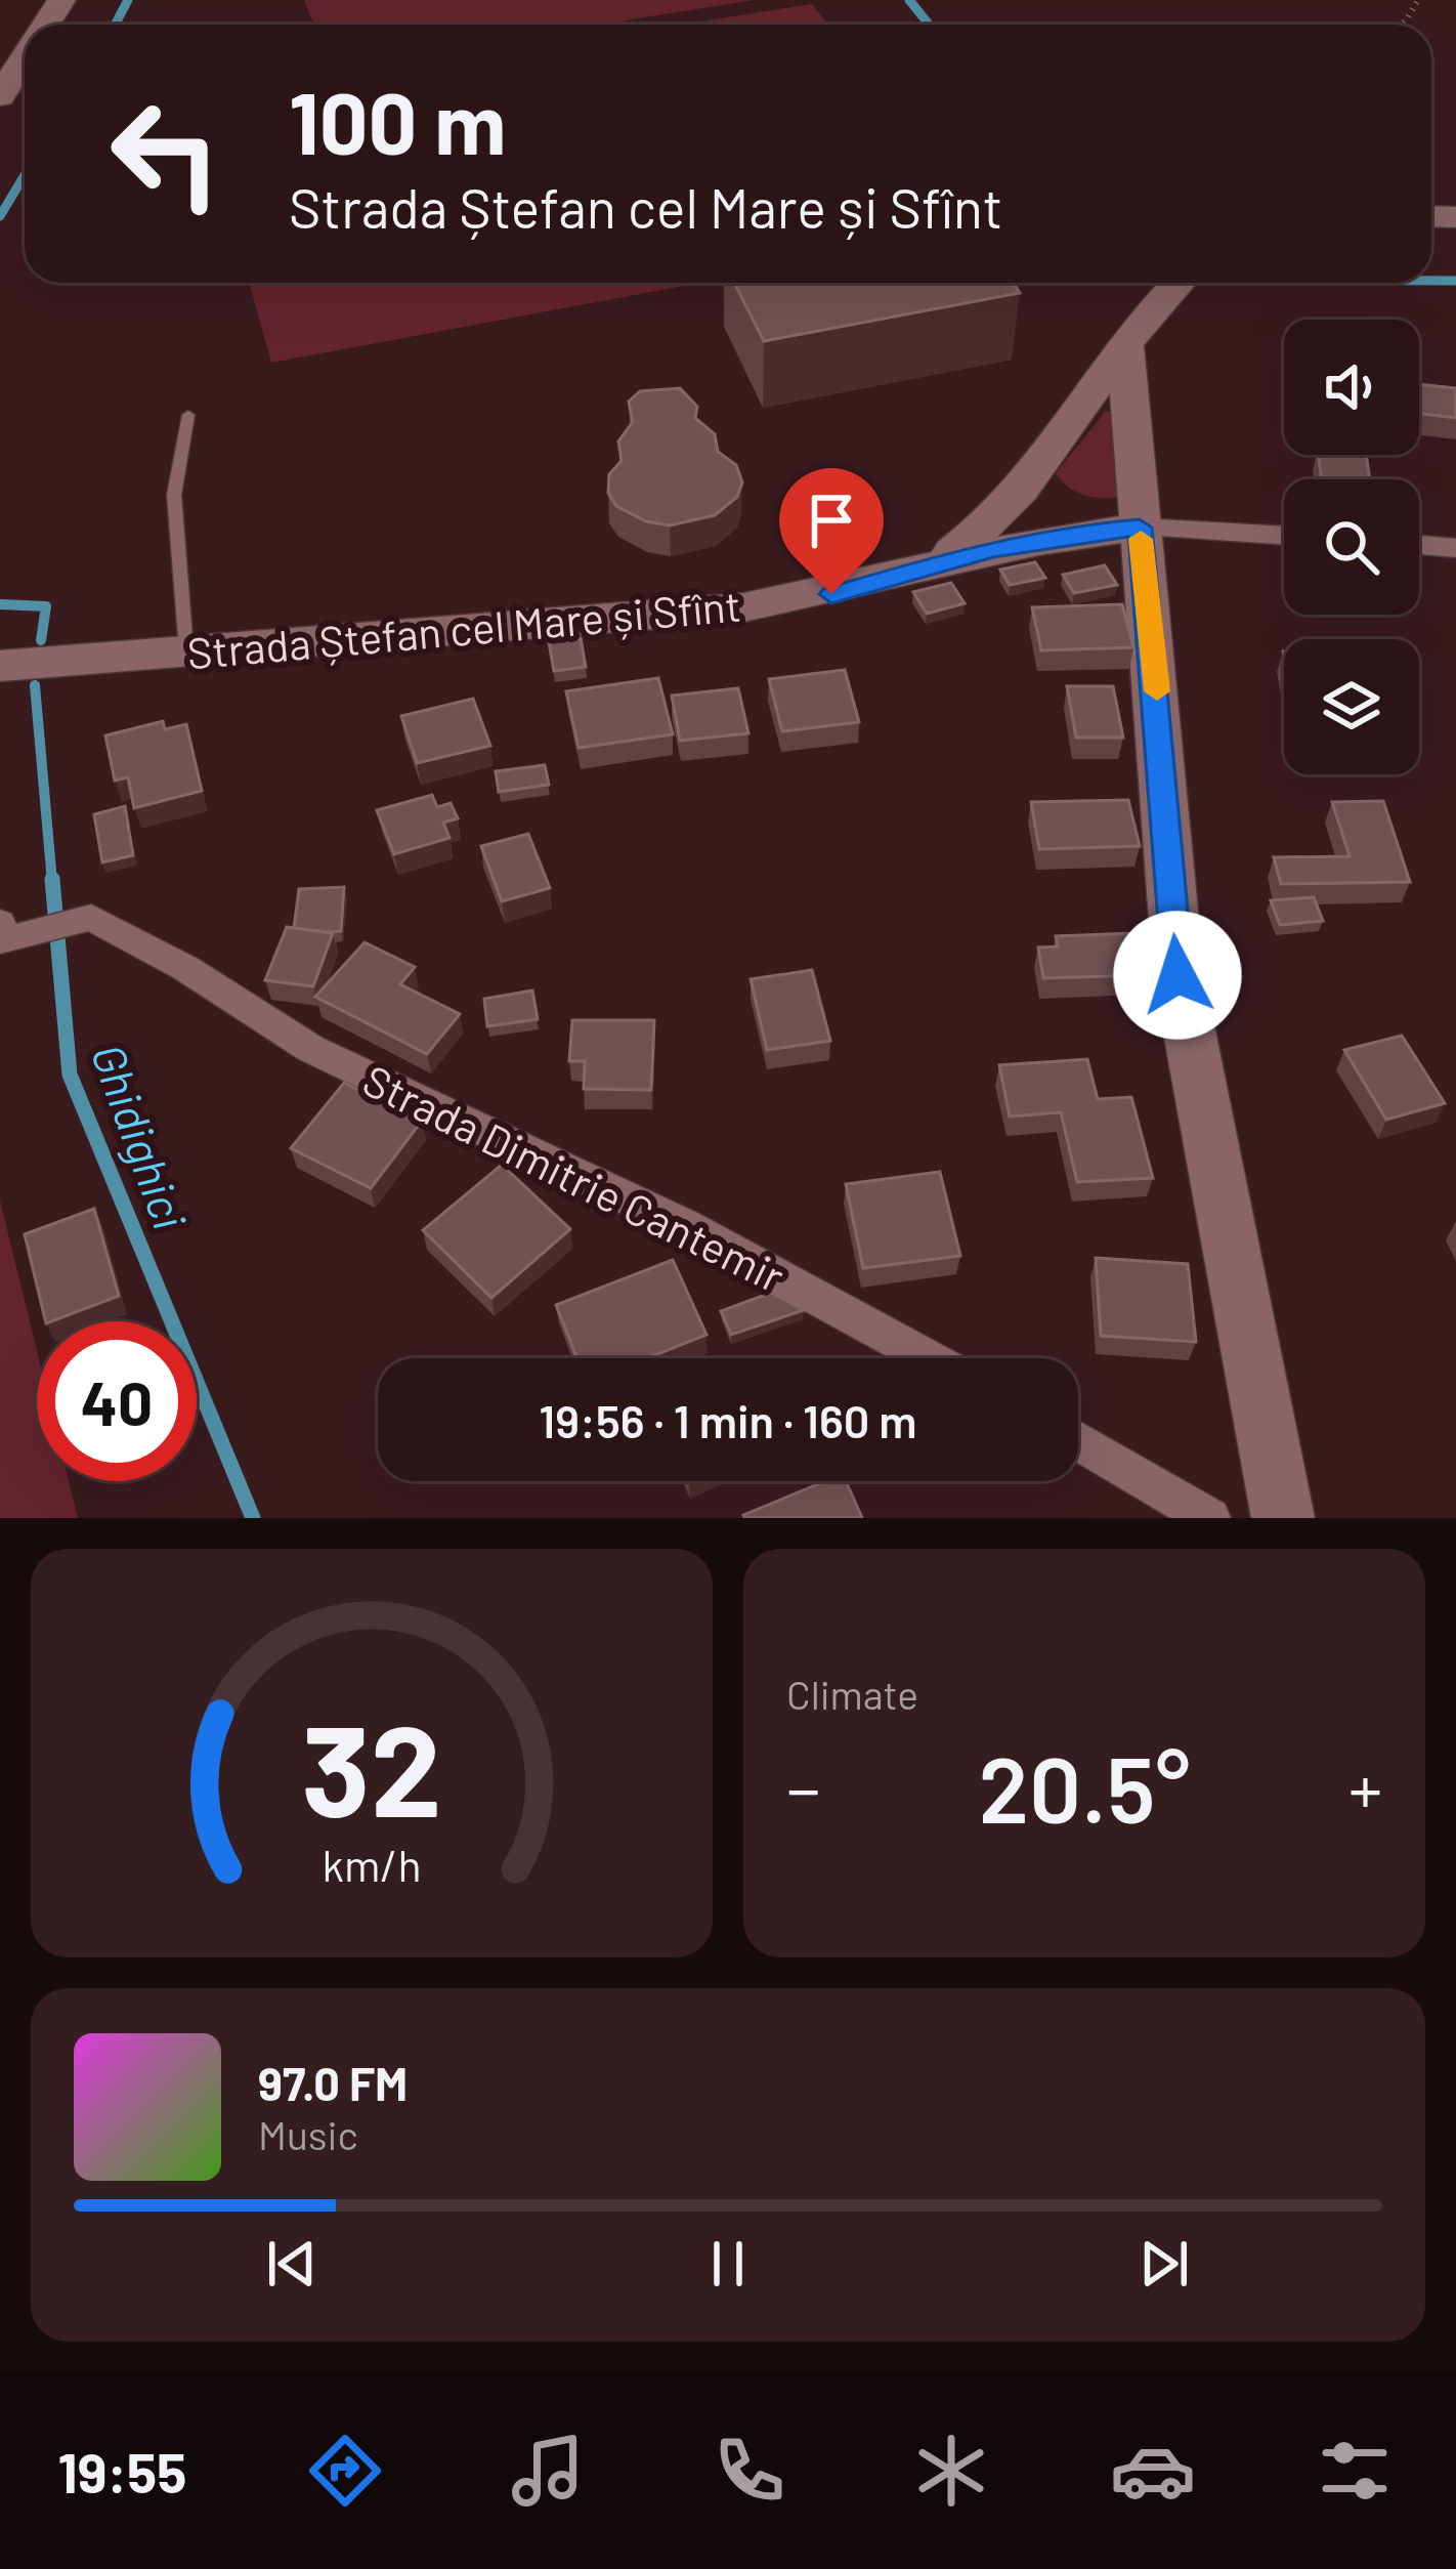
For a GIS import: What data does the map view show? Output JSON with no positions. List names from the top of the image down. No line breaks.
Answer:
{"streets":{"street":["Strada Ștefan cel Mare și Sfînt","Strada Dimitrie Cantemir"]},"water":["Ghidighici"],"page":{"turn":["100 m","Strada Ștefan cel Mare și Sfînt"],"limit":"40","trip":"19:56 · 1 min · 160 m","tile":"Climate","heat":["−","20.5°","+"],"song":["97.0 FM","Music"],"tabs":"19:55","gauge":["32","km/h"]}}
